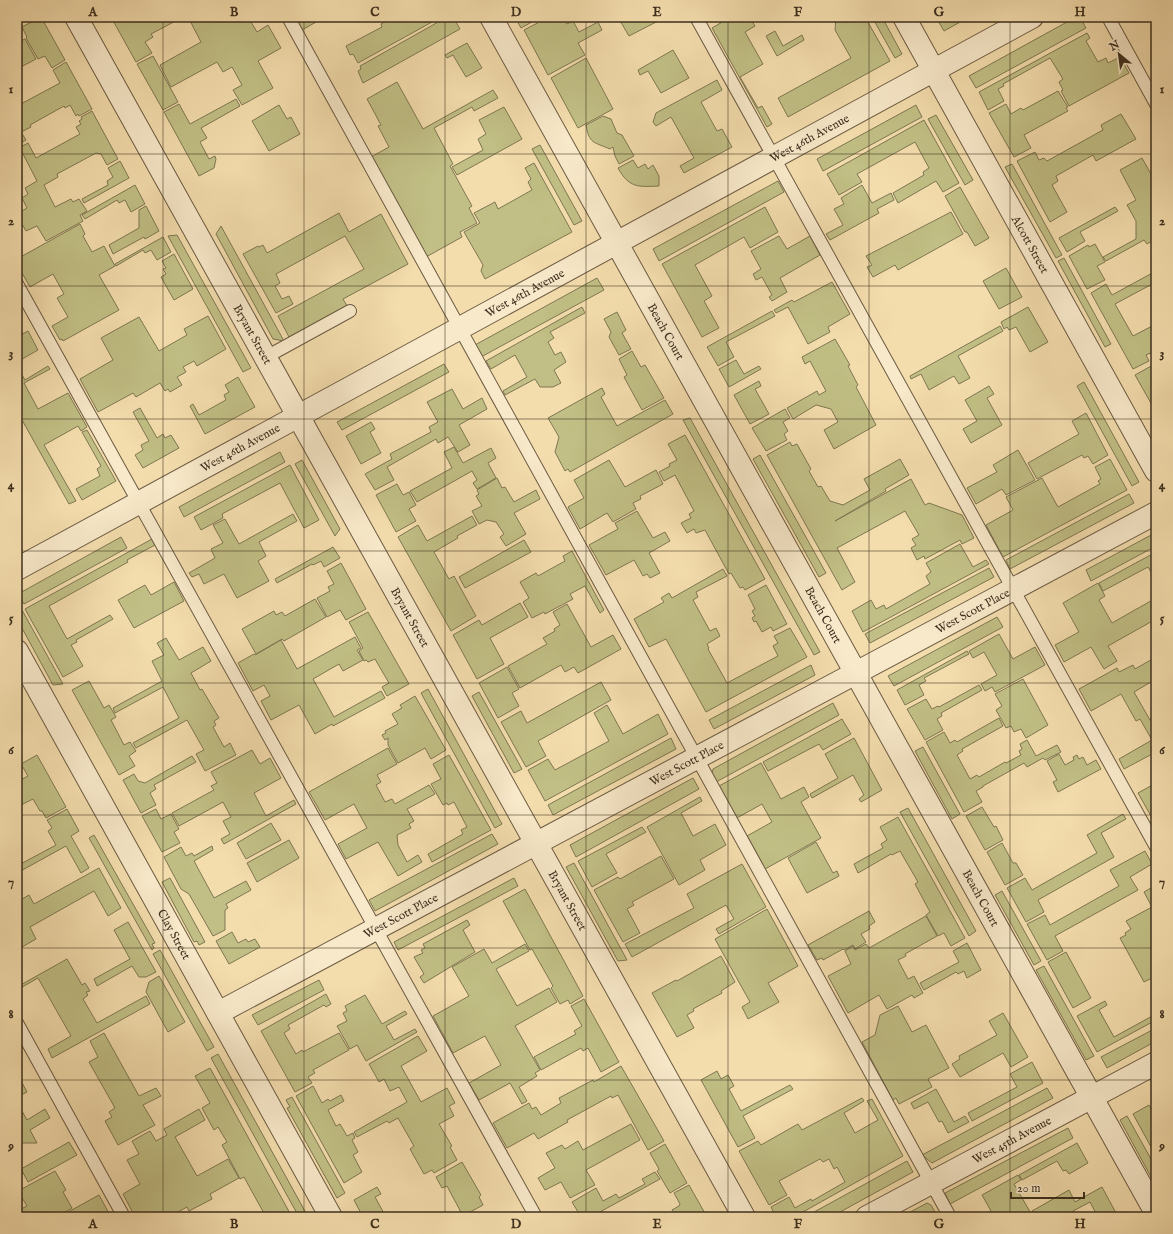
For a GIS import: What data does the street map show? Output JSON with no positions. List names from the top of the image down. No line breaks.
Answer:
{"streets":{"street":["West 46th Avenue","Alcott Street","Beach Court","Bryant Street","West Scott Place","Clay Street","West 45th Avenue"]},"crossings":[["West 46th Avenue","Alcott Street"],["West 46th Avenue","Beach Court"],["West 46th Avenue","Bryant Street"],["Beach Court","West Scott Place"],["Beach Court","West 45th Avenue"],["Bryant Street","West Scott Place"],["West Scott Place","Clay Street"]],"scale_bar":"20 m","north":"top left","grid":{"columns":["A","B","C","D","E","F","G","H"],"rows":["1","2","3","4","5","6","7","8","9"]}}
